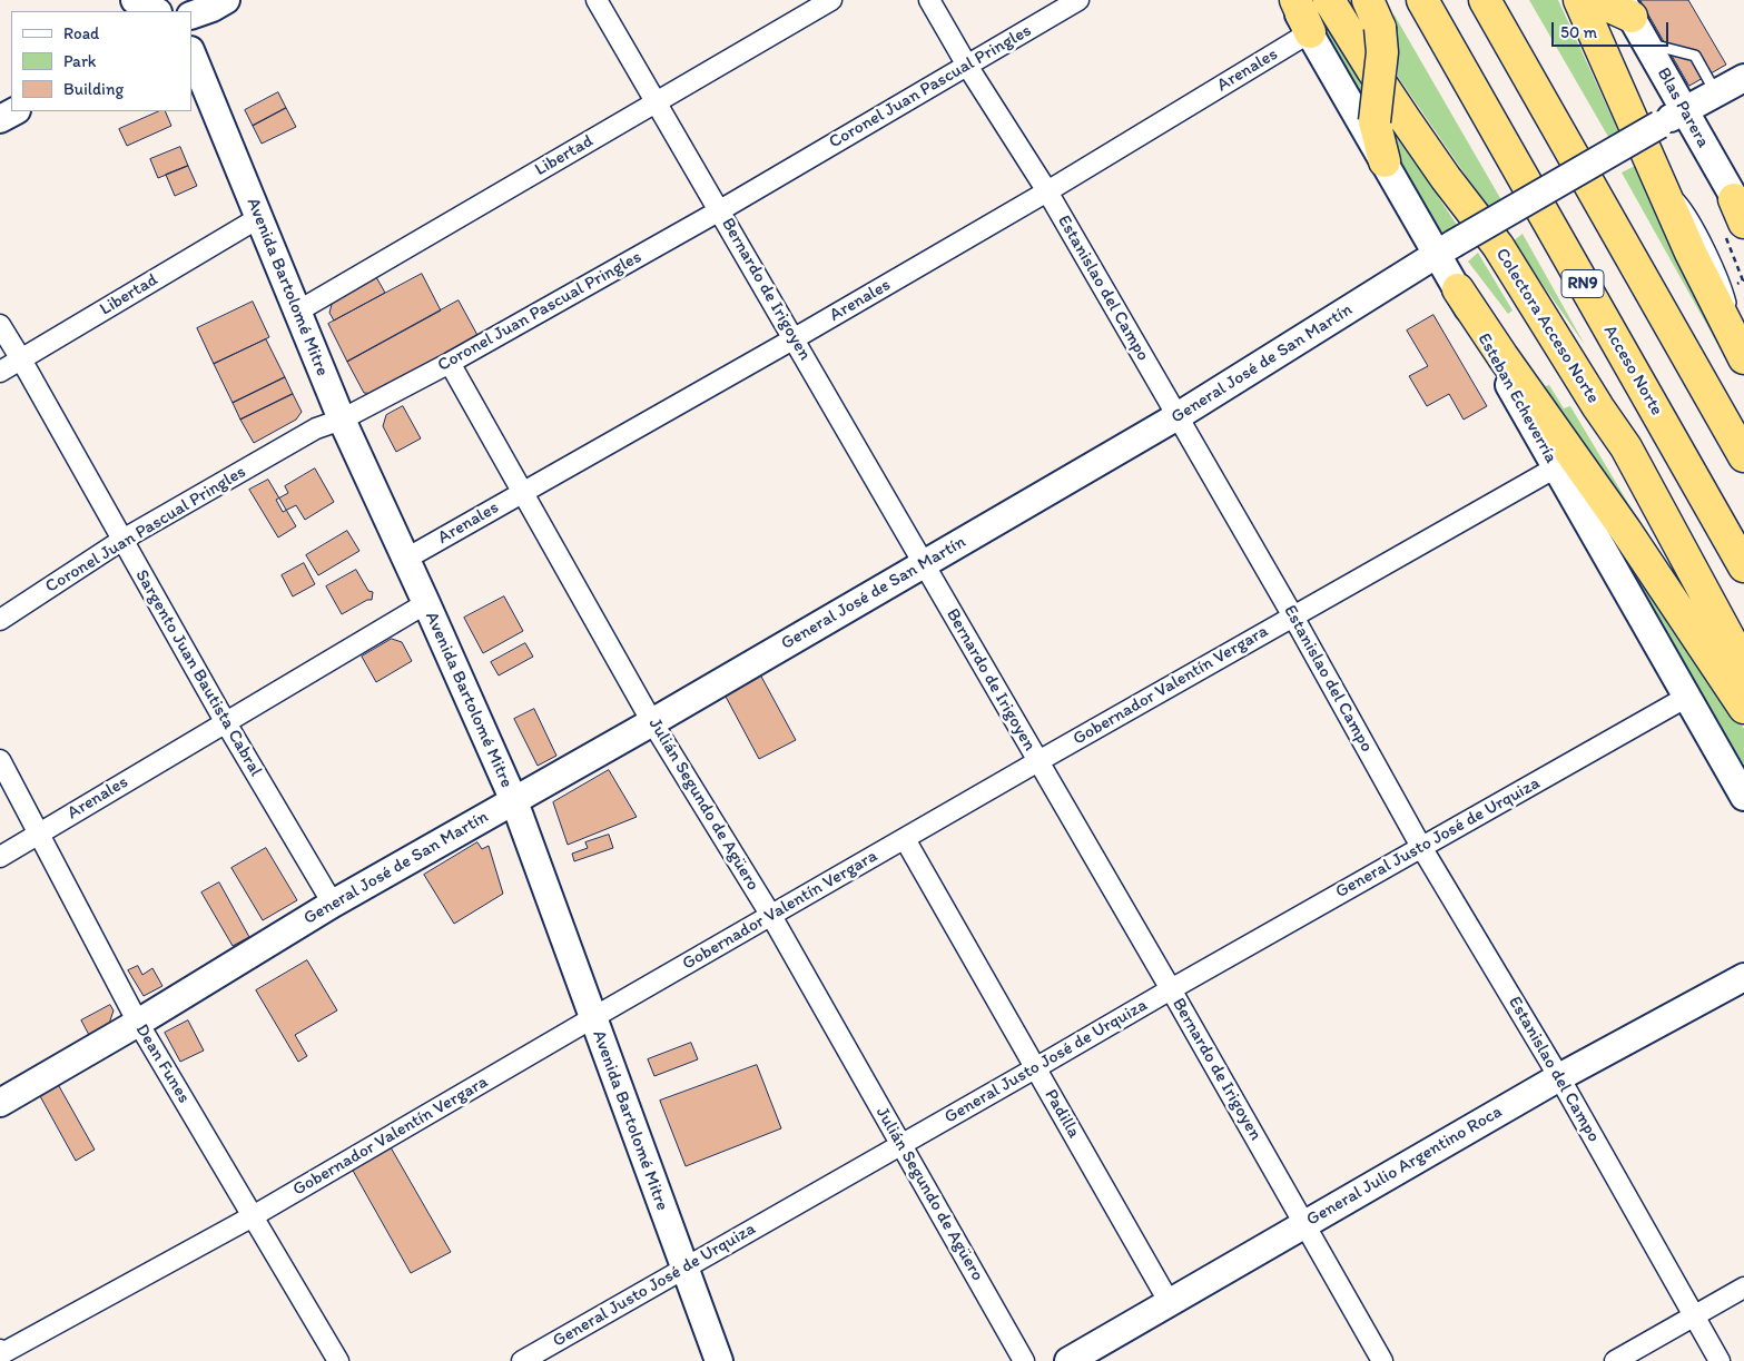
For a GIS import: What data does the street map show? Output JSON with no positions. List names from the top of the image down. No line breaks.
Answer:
{"streets":{"highway":["RN9","Colectora Acceso Norte","Acceso Norte"],"street":["Arenales","Coronel Juan Pascual Pringles","Blas Parera","Libertad","Avenida Bartolomé Mitre","Estanislao del Campo","Bernardo de Irigoyen","General José de San Martín","Esteban Echeverría","Sargento Juan Bautista Cabral","Gobernador Valentín Vergara","Julián Segundo de Agüero","General Justo José de Urquiza","Dean Funes","Padilla","General Julio Argentino Roca"]},"crossings":[["Arenales","Avenida Bartolomé Mitre"],["Arenales","Estanislao del Campo"],["Arenales","Bernardo de Irigoyen"],["Arenales","Esteban Echeverría"],["Arenales","Sargento Juan Bautista Cabral"],["Arenales","Julián Segundo de Agüero"],["Arenales","Dean Funes"],["Coronel Juan Pascual Pringles","Avenida Bartolomé Mitre"],["Coronel Juan Pascual Pringles","Estanislao del Campo"],["Coronel Juan Pascual Pringles","Bernardo de Irigoyen"],["Coronel Juan Pascual Pringles","Sargento Juan Bautista Cabral"],["Coronel Juan Pascual Pringles","Julián Segundo de Agüero"],["Blas Parera","General José de San Martín"],["Libertad","Avenida Bartolomé Mitre"],["Libertad","Bernardo de Irigoyen"],["Libertad","Sargento Juan Bautista Cabral"],["Avenida Bartolomé Mitre","General José de San Martín"],["Avenida Bartolomé Mitre","Gobernador Valentín Vergara"],["Avenida Bartolomé Mitre","General Justo José de Urquiza"],["Estanislao del Campo","General José de San Martín"],["Estanislao del Campo","Gobernador Valentín Vergara"],["Estanislao del Campo","General Justo José de Urquiza"],["Estanislao del Campo","General Julio Argentino Roca"],["Bernardo de Irigoyen","General José de San Martín"],["Bernardo de Irigoyen","Gobernador Valentín Vergara"],["Bernardo de Irigoyen","General Justo José de Urquiza"],["Bernardo de Irigoyen","General Julio Argentino Roca"],["General José de San Martín","Esteban Echeverría"],["General José de San Martín","Sargento Juan Bautista Cabral"],["General José de San Martín","Julián Segundo de Agüero"],["General José de San Martín","Dean Funes"],["Esteban Echeverría","Gobernador Valentín Vergara"],["Esteban Echeverría","General Justo José de Urquiza"],["Gobernador Valentín Vergara","Julián Segundo de Agüero"],["Gobernador Valentín Vergara","Dean Funes"],["Gobernador Valentín Vergara","Padilla"],["Julián Segundo de Agüero","General Justo José de Urquiza"],["General Justo José de Urquiza","Padilla"],["Padilla","General Julio Argentino Roca"]],"legend":["Road","Park","Building"],"scale_bar":"50 m"}
